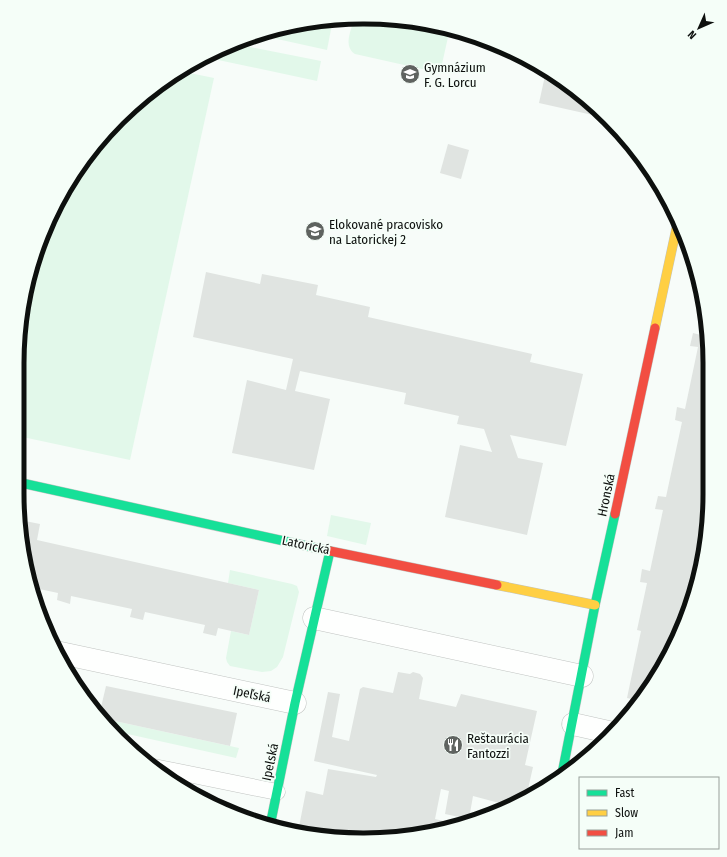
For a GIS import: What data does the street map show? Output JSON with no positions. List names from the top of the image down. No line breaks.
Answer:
{"streets":{"street":["Hronská","Latorická","Ipeľská","Ipelská"]},"crossings":[["Hronská","Latorická"],["Ipeľská","Ipelská"]],"places":{"school or university":["Gymnázium F. G. Lorcu","Elokované pracovisko na Latorickej 2"],"restaurant":["Reštaurácia Fantozzi"]},"legend":["Fast","Slow","Jam"],"north":"bottom left"}
